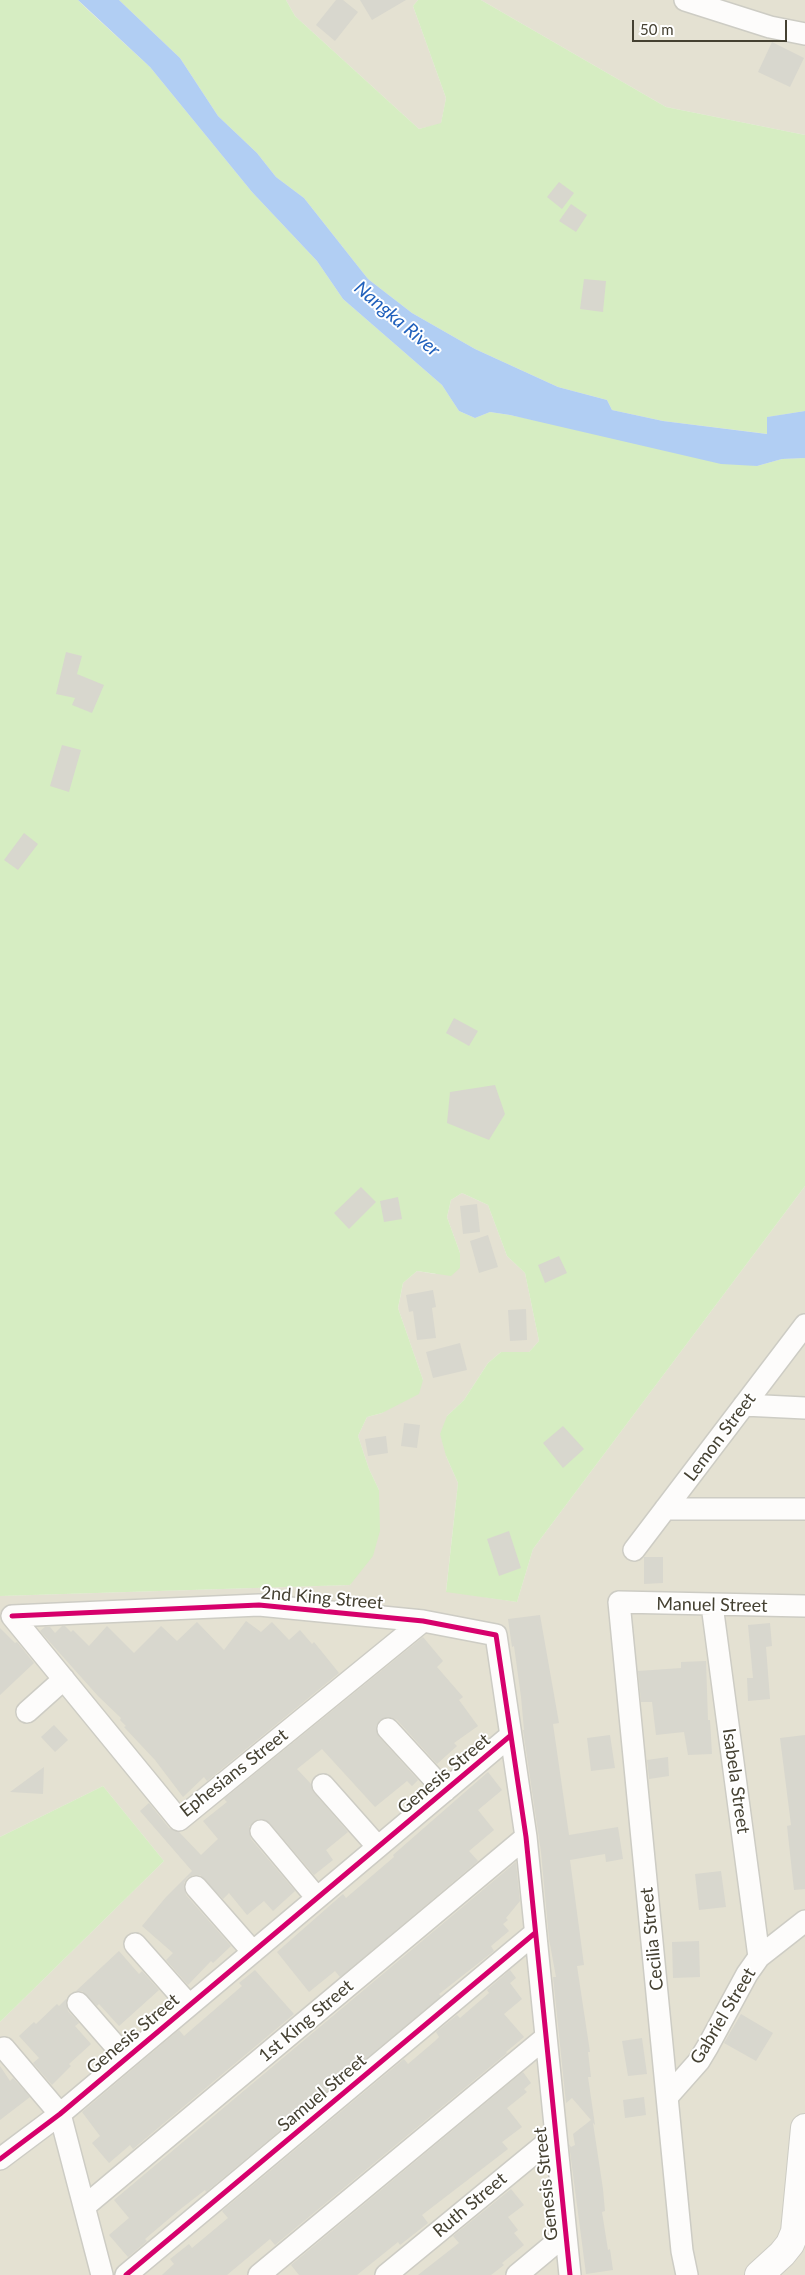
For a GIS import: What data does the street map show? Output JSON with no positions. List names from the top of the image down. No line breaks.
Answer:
{"streets":{"street":["Lemon Street","2nd King Street","Manuel Street","Ephesians Street","Genesis Street","Isabela Street","Cecilia Street","Gabriel Street","1st King Street","Samuel Street","Ruth Street"]},"crossings":[["2nd King Street","Ephesians Street"],["2nd King Street","Genesis Street"],["Manuel Street","Isabela Street"],["Manuel Street","Cecilia Street"],["Genesis Street","1st King Street"],["Genesis Street","Samuel Street"],["Genesis Street","Ruth Street"],["Isabela Street","Gabriel Street"],["Cecilia Street","Gabriel Street"]],"water":["Nangka River"],"scale_bar":"50 m"}
